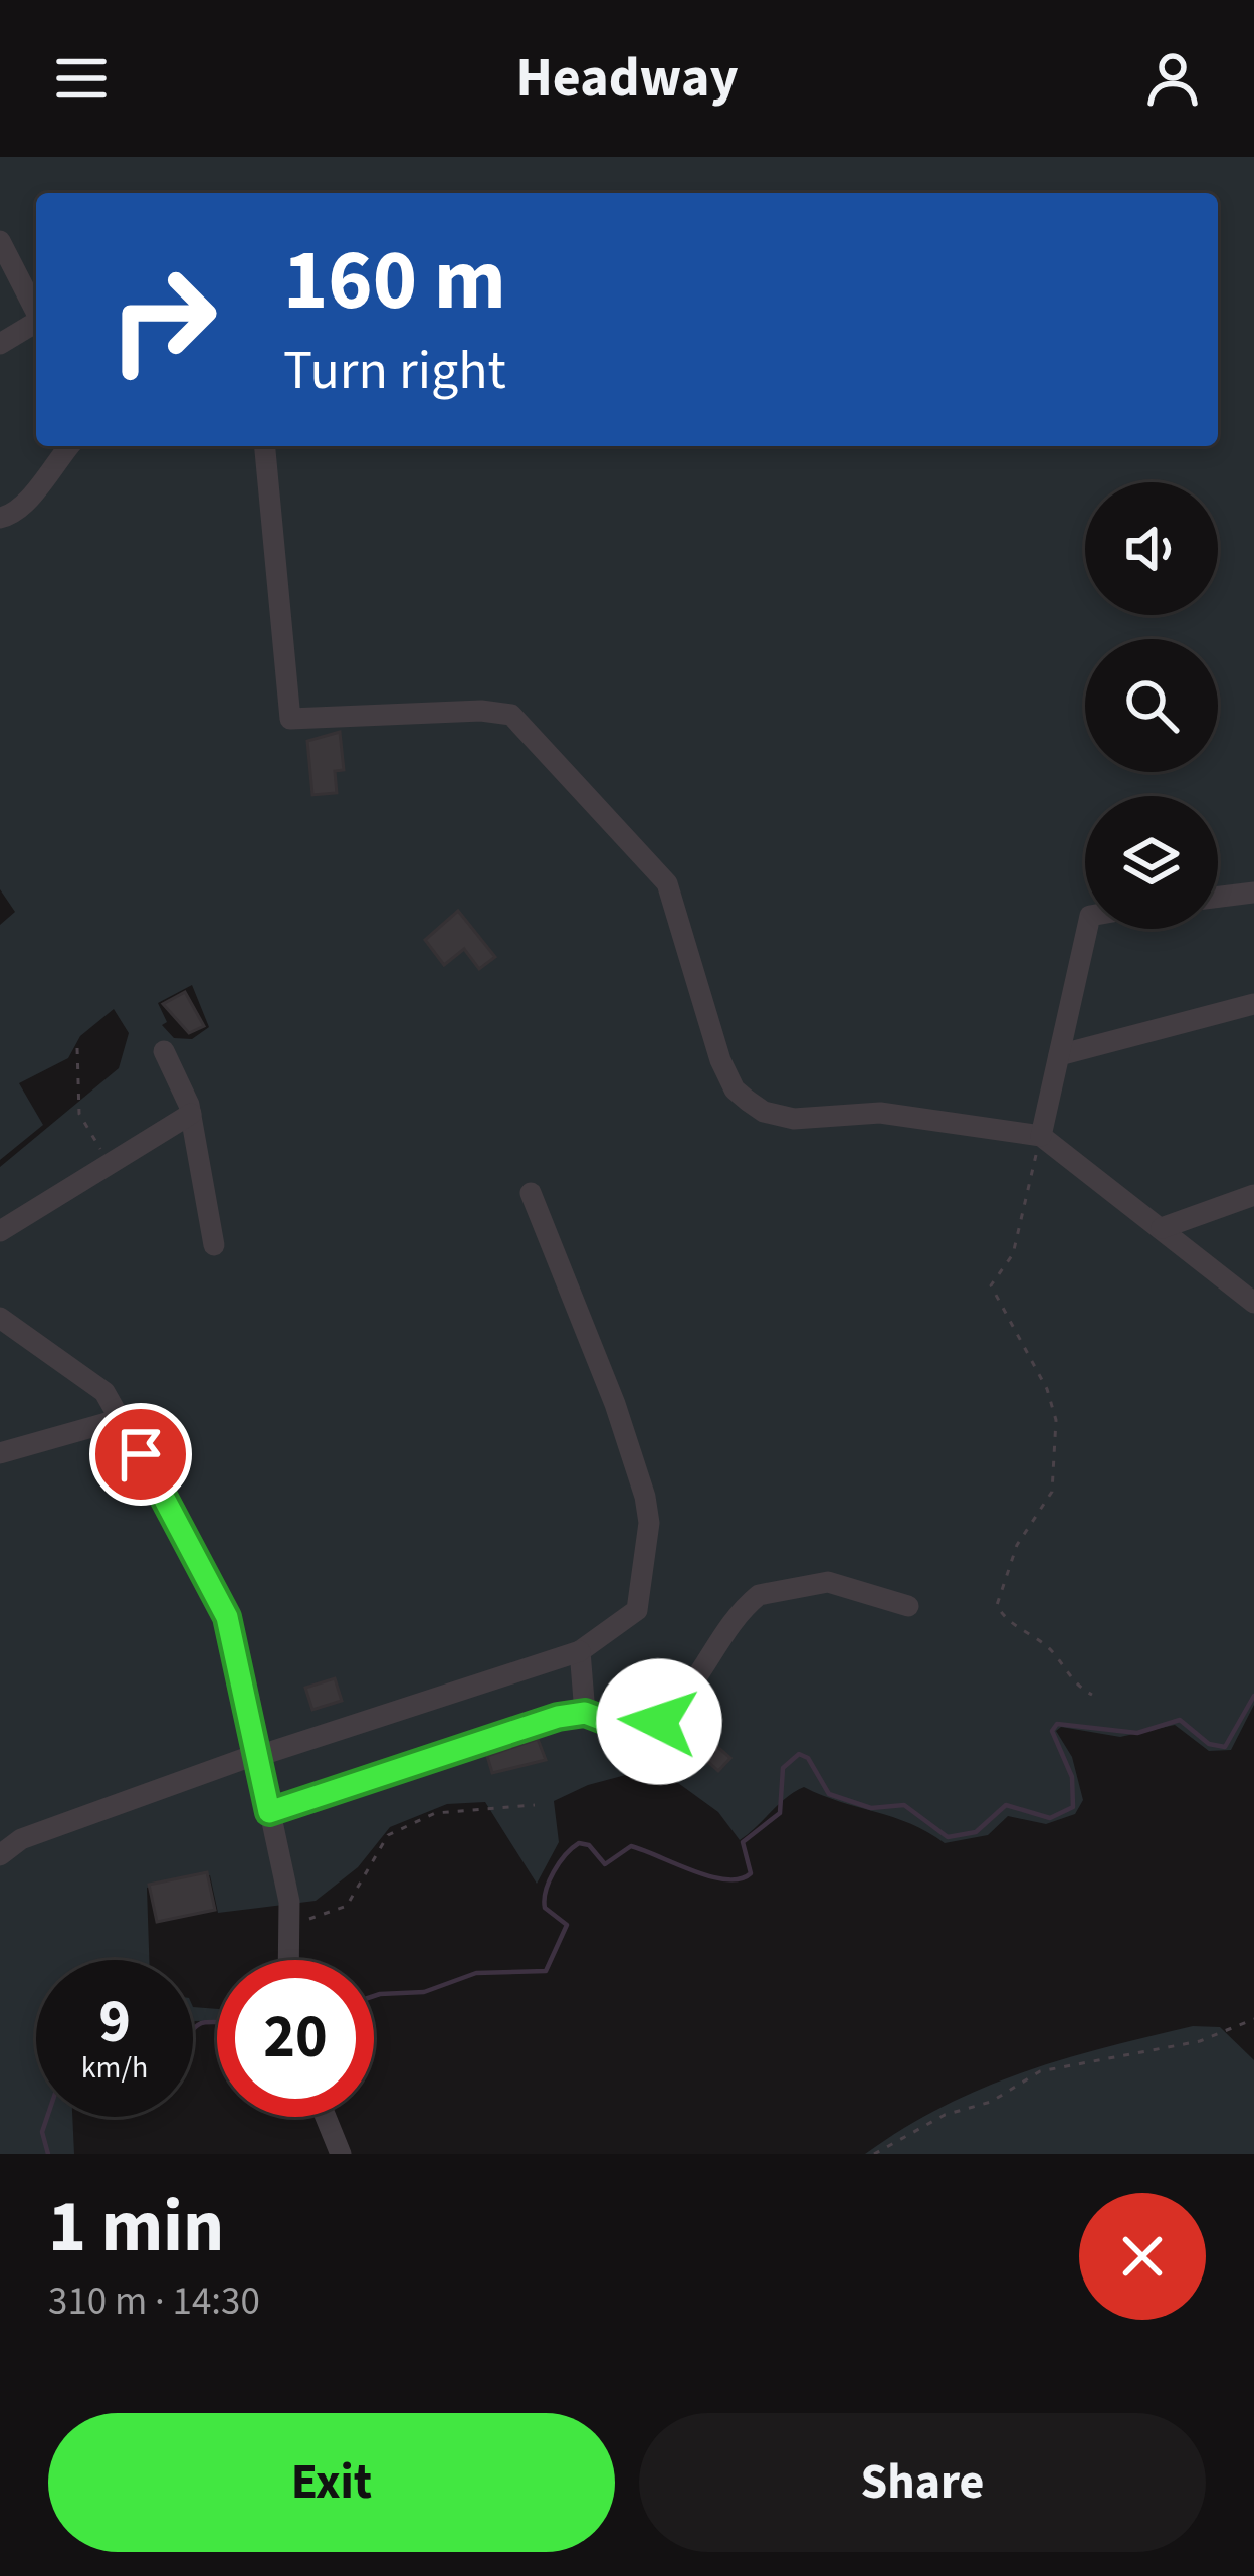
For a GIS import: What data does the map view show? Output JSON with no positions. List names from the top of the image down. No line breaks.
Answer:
{"page":{"header":"Headway","turn":["160 m","Turn right"],"speed":"9 km/h","limit":"20","heading":["1 min","310 m · 14:30"],"buttons":["Exit","Share"]}}
